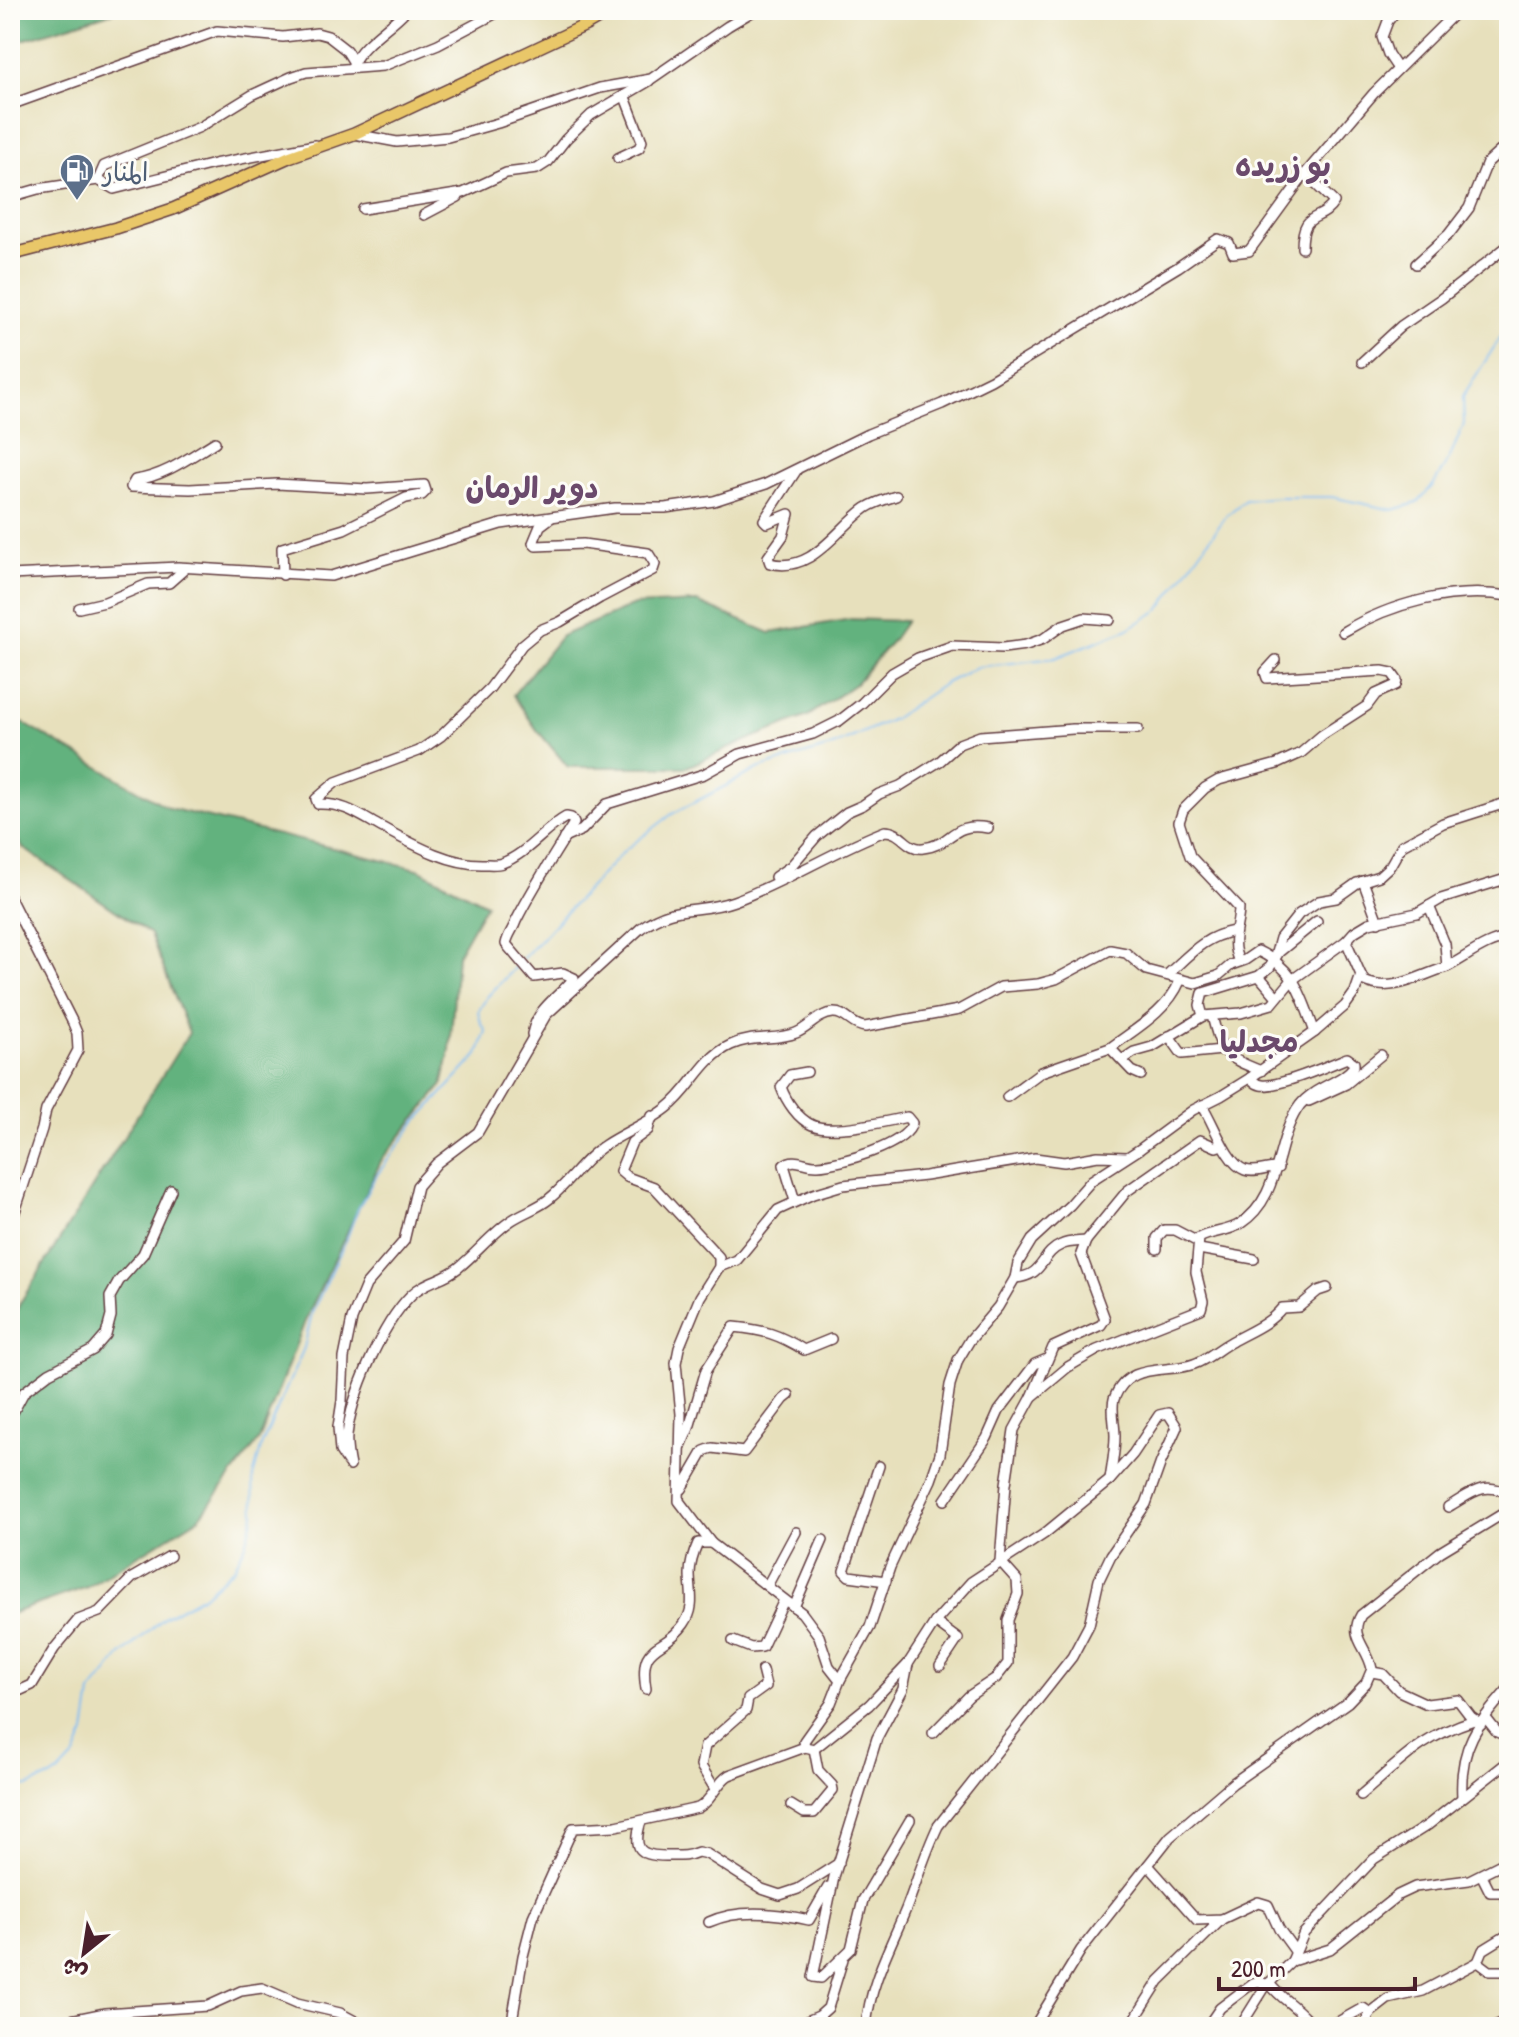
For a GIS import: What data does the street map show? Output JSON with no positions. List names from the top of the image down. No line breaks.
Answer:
{"districts":["بو زريده","دوير الرمان","مجدليا"],"places":{"fuel station":["المنار"]},"scale_bar":"200 m","north":"bottom left"}
